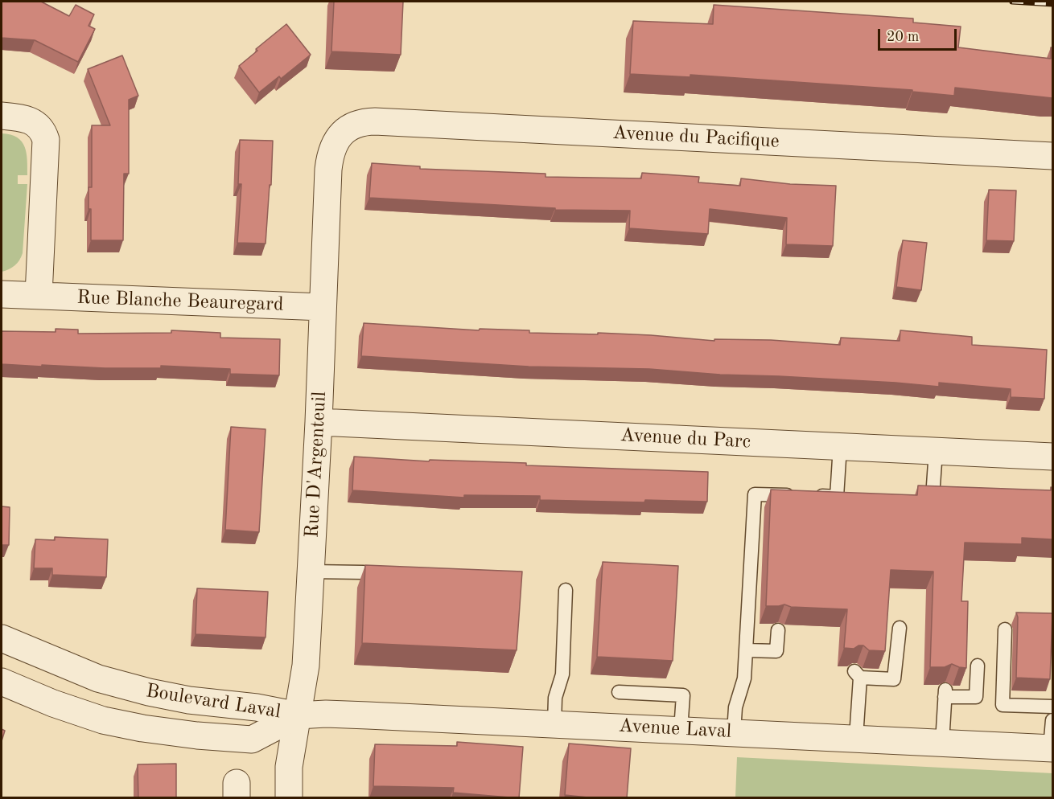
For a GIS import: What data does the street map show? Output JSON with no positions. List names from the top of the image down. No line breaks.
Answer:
{"streets":{"street":["Avenue du Pacifique","Rue Blanche Beauregard","Avenue du Parc","Rue D'Argenteuil","Boulevard Laval","Avenue Laval"]},"crossings":[["Avenue du Pacifique","Rue D'Argenteuil"],["Rue Blanche Beauregard","Rue D'Argenteuil"],["Avenue du Parc","Rue D'Argenteuil"],["Rue D'Argenteuil","Boulevard Laval"],["Rue D'Argenteuil","Avenue Laval"],["Boulevard Laval","Avenue Laval"]],"scale_bar":"20 m"}
